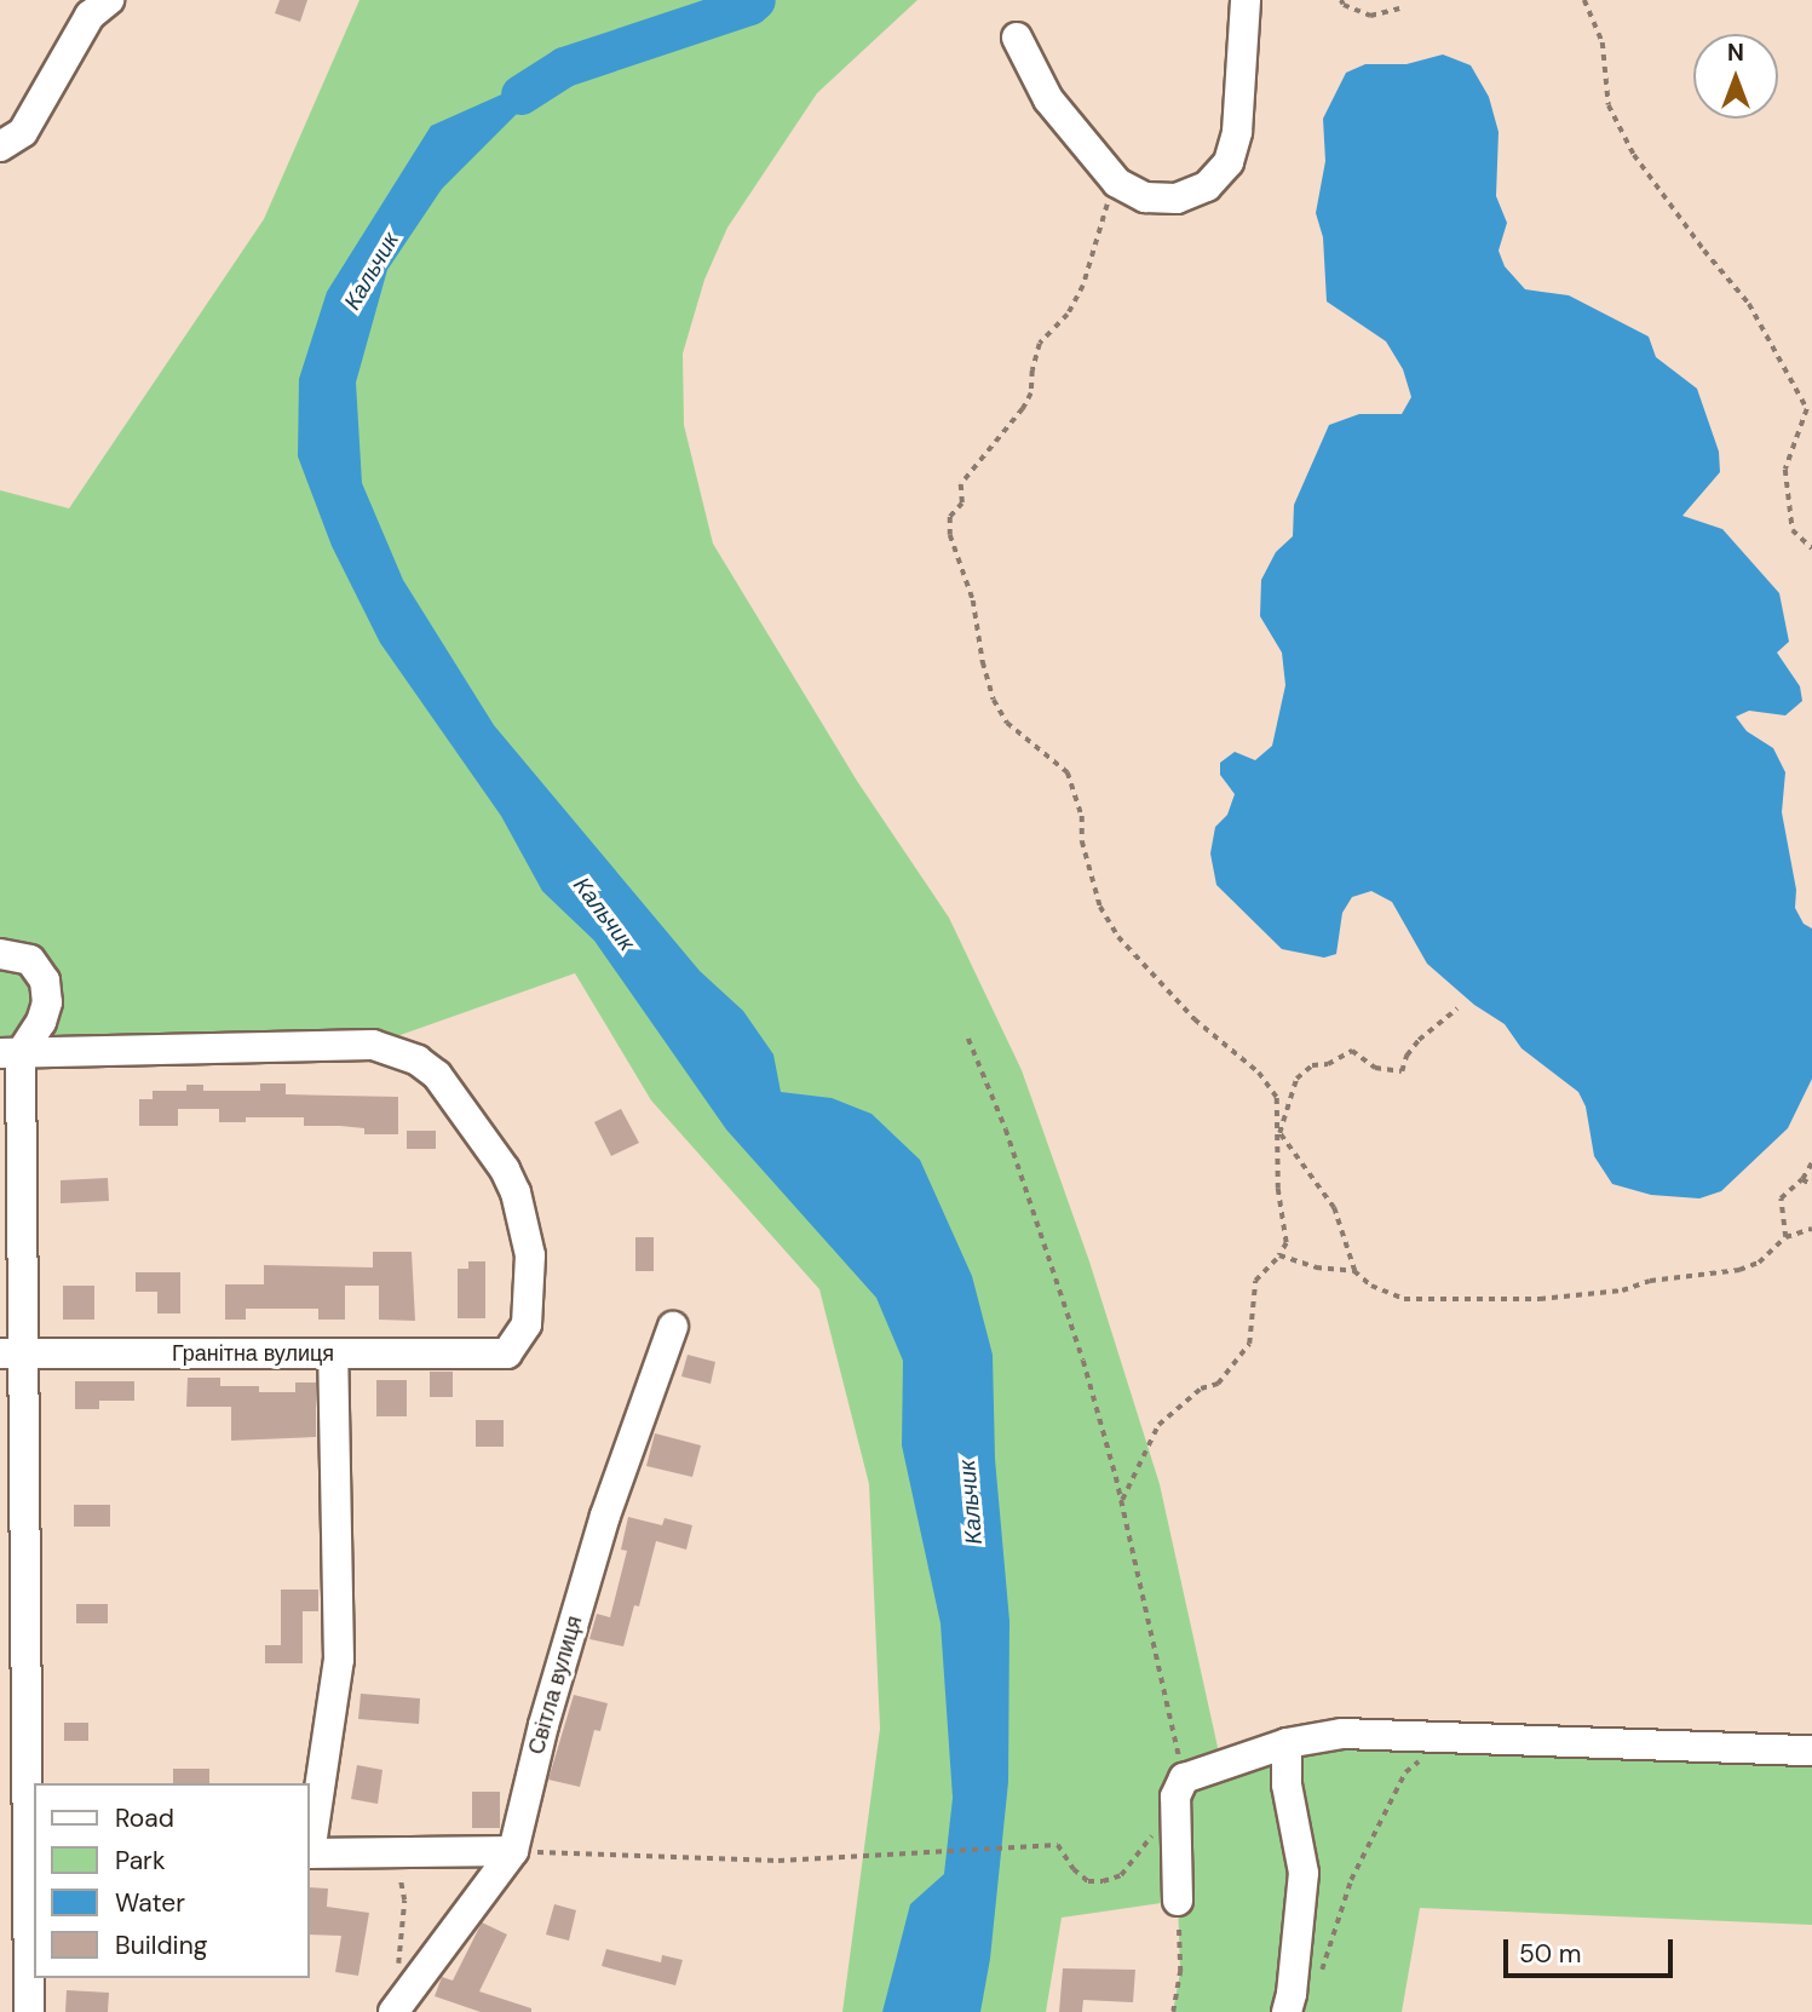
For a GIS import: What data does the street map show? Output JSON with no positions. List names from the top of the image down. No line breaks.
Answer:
{"streets":{"street":["Гранітна вулиця","Світла вулиця"]},"water":["Кальчик"],"legend":["Road","Park","Water","Building"],"scale_bar":"50 m","north":"top"}
